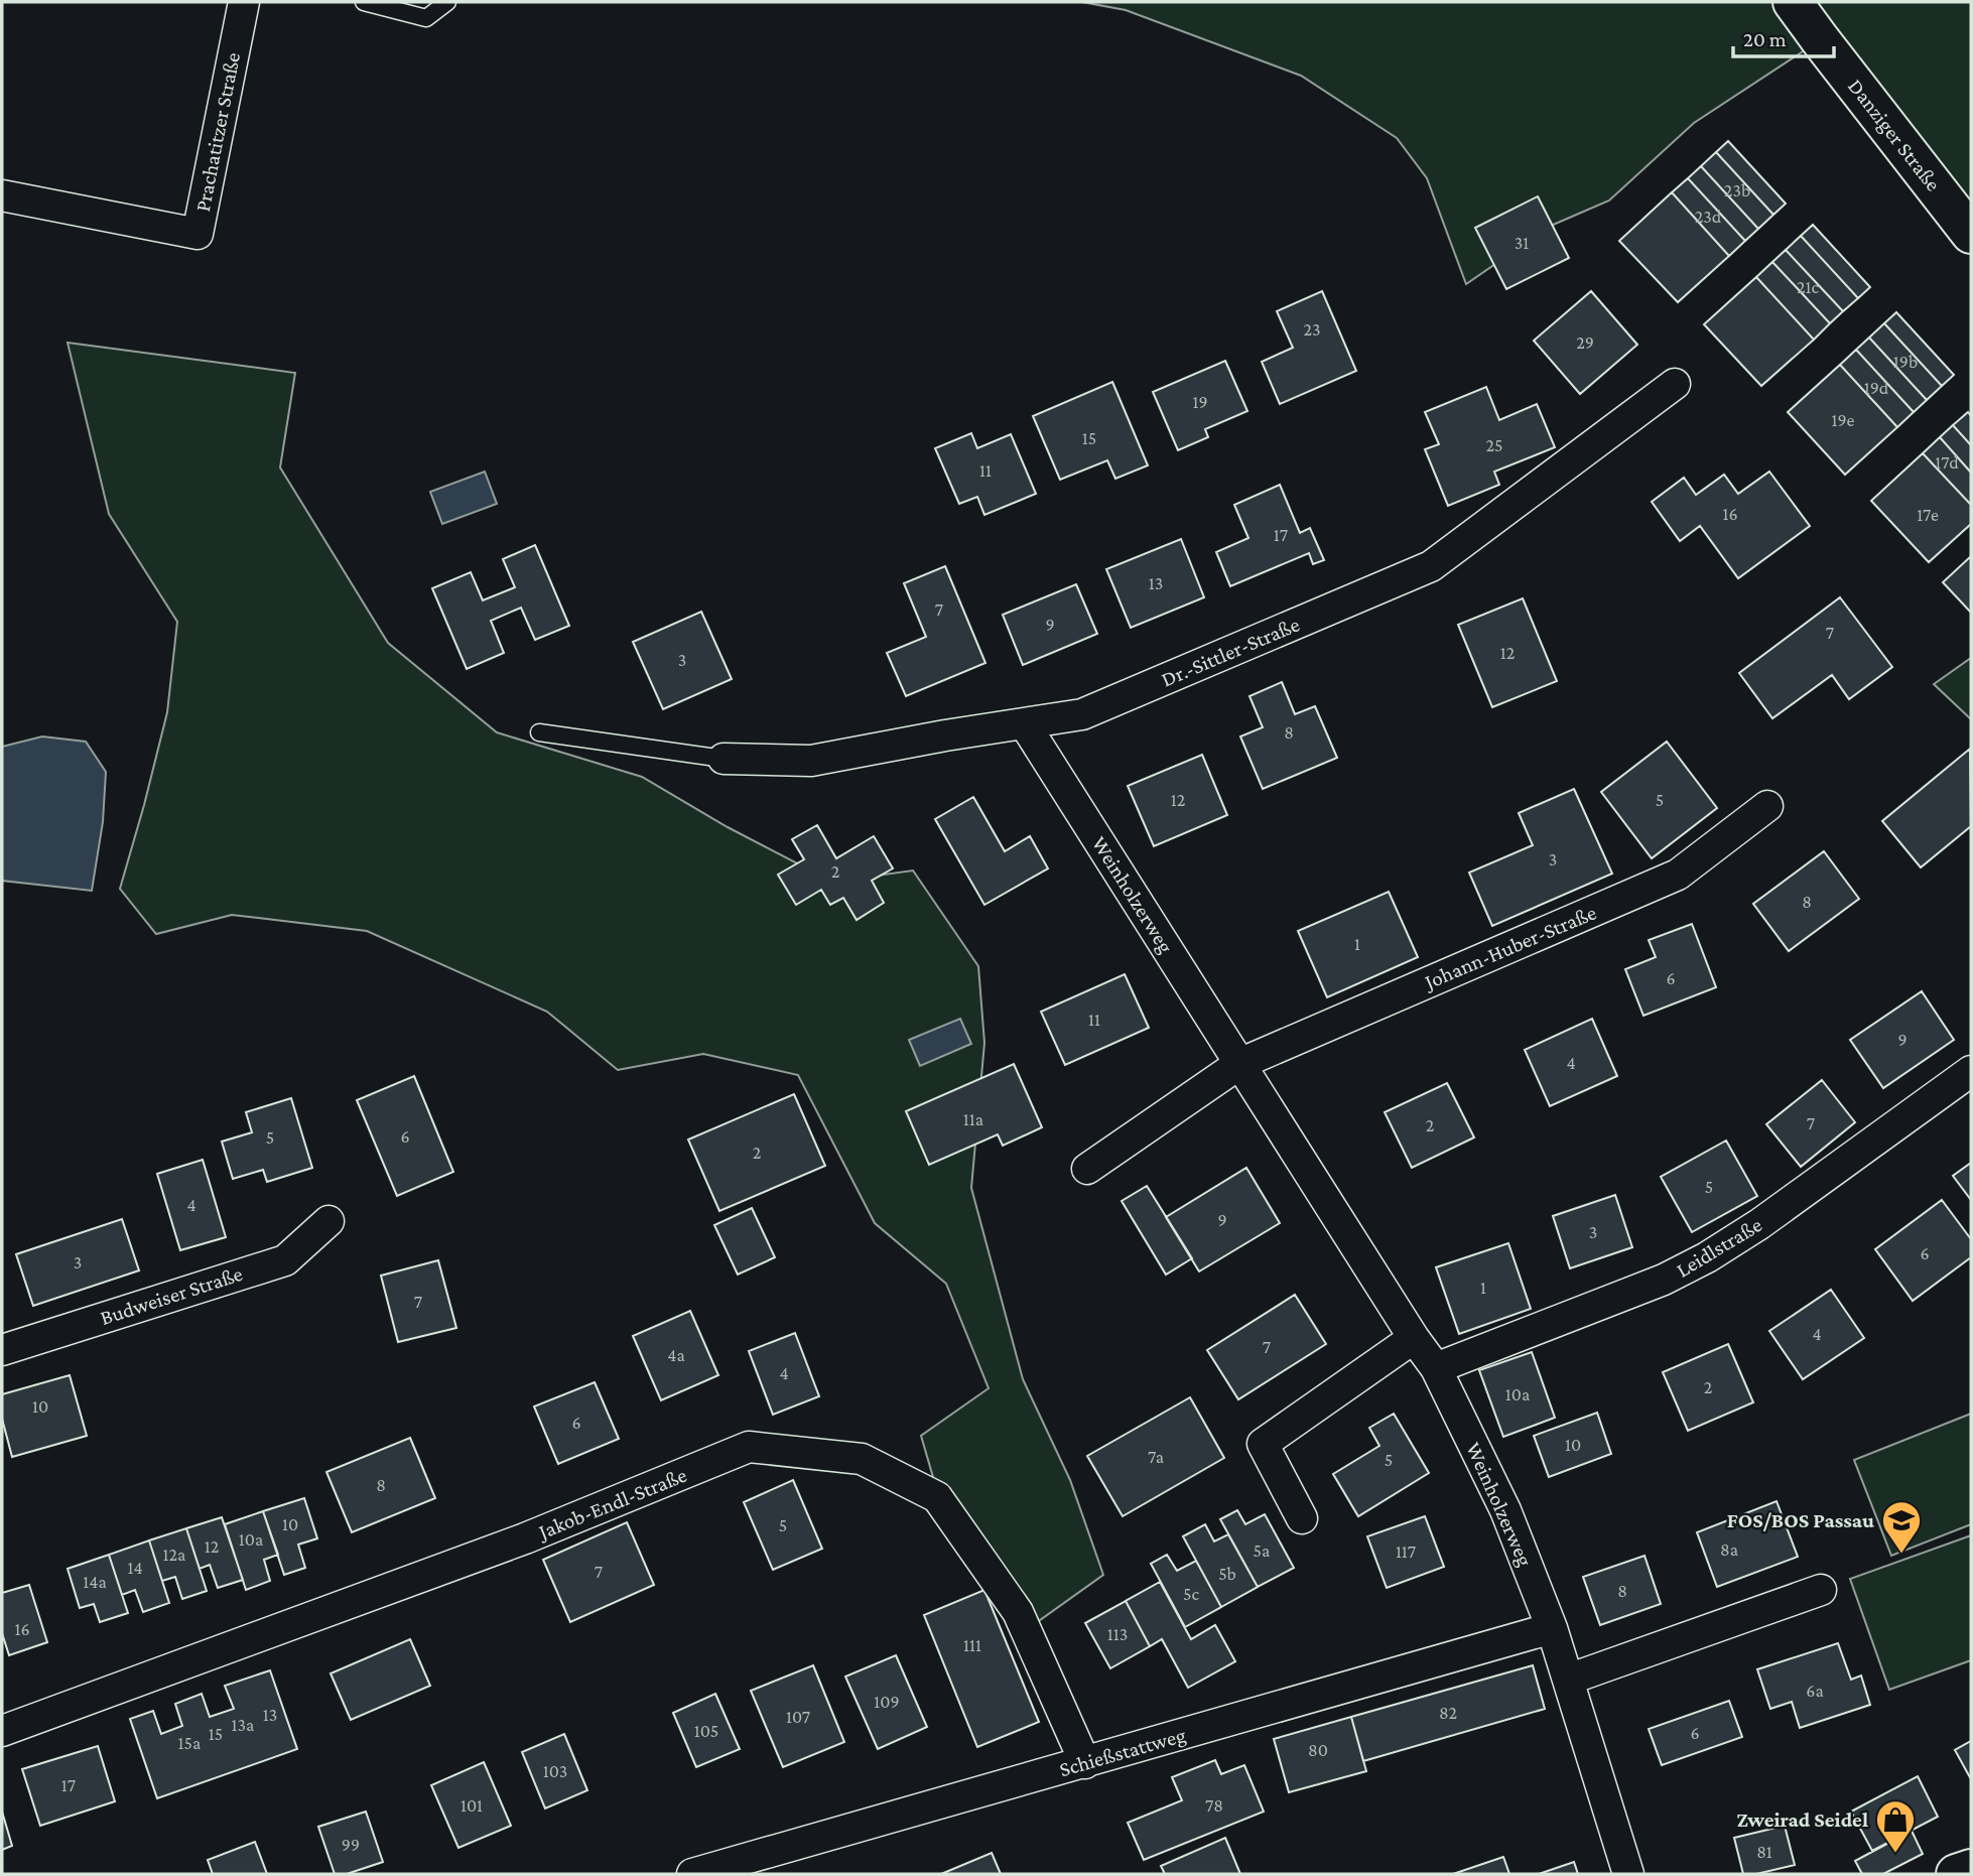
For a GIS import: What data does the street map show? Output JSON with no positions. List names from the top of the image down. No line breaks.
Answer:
{"streets":{"street":["Prachatitzer Straße","Danziger Straße","Dr.-Sittler-Straße","Weinholzerweg","Johann-Huber-Straße","Leidlstraße","Budweiser Straße","Jakob-Endl-Straße","Schießstattweg"]},"crossings":[["Dr.-Sittler-Straße","Weinholzerweg"],["Weinholzerweg","Johann-Huber-Straße"],["Weinholzerweg","Leidlstraße"],["Weinholzerweg","Schießstattweg"],["Jakob-Endl-Straße","Schießstattweg"]],"places":{"school or university":["FOS/BOS Passau"],"shop":["Zweirad Seidel"]},"house_numbers":["23b","23d","31","21c","23","29","19b","19d","19","19e","15","25","17d","11","16","17e","17","13","7","9","7","12","3","8","12","5","3","2","8","1","6","11","9","4","11a","7","2","6","5","2","5","4","9","3","6","3","1","7","4","7","4a","4","2","10a","10","6","10","7a","5","8","10","5","10a","12","8a","5a","117","12a","14","7","5b","14a","8","5c","16","113","111","6a","109","82","13","107","13a","105","6","15","15a","80","103","17","101","78","99","81"],"scale_bar":"20 m"}
